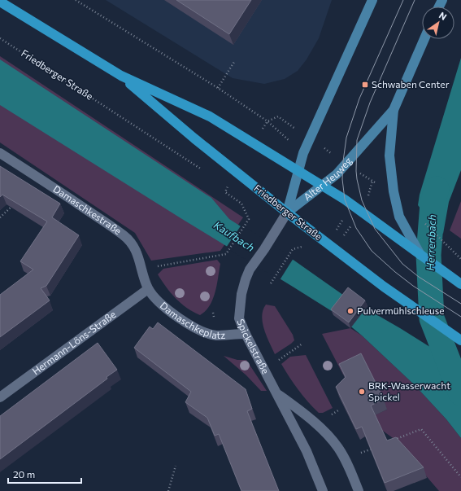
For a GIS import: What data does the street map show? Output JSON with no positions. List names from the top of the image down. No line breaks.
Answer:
{"streets":{"main road":["Friedberger Straße"],"street":["Alter Heuweg","Damaschkestraße","Damaschkeplatz","Hermann-Löns-Straße","Spickelstraße"]},"crossings":[["Friedberger Straße","Alter Heuweg"],["Friedberger Straße","Spickelstraße"],["Alter Heuweg","Spickelstraße"],["Damaschkestraße","Damaschkeplatz"],["Damaschkestraße","Hermann-Löns-Straße"],["Damaschkeplatz","Hermann-Löns-Straße"],["Damaschkeplatz","Spickelstraße"]],"water":["Kaufbach","Herrenbach"],"places":{"transit":["Schwaben Center"],"other":["Pulvermühlschleuse","BRK-Wasserwacht Spickel"]},"scale_bar":"20 m","north":"top right"}
